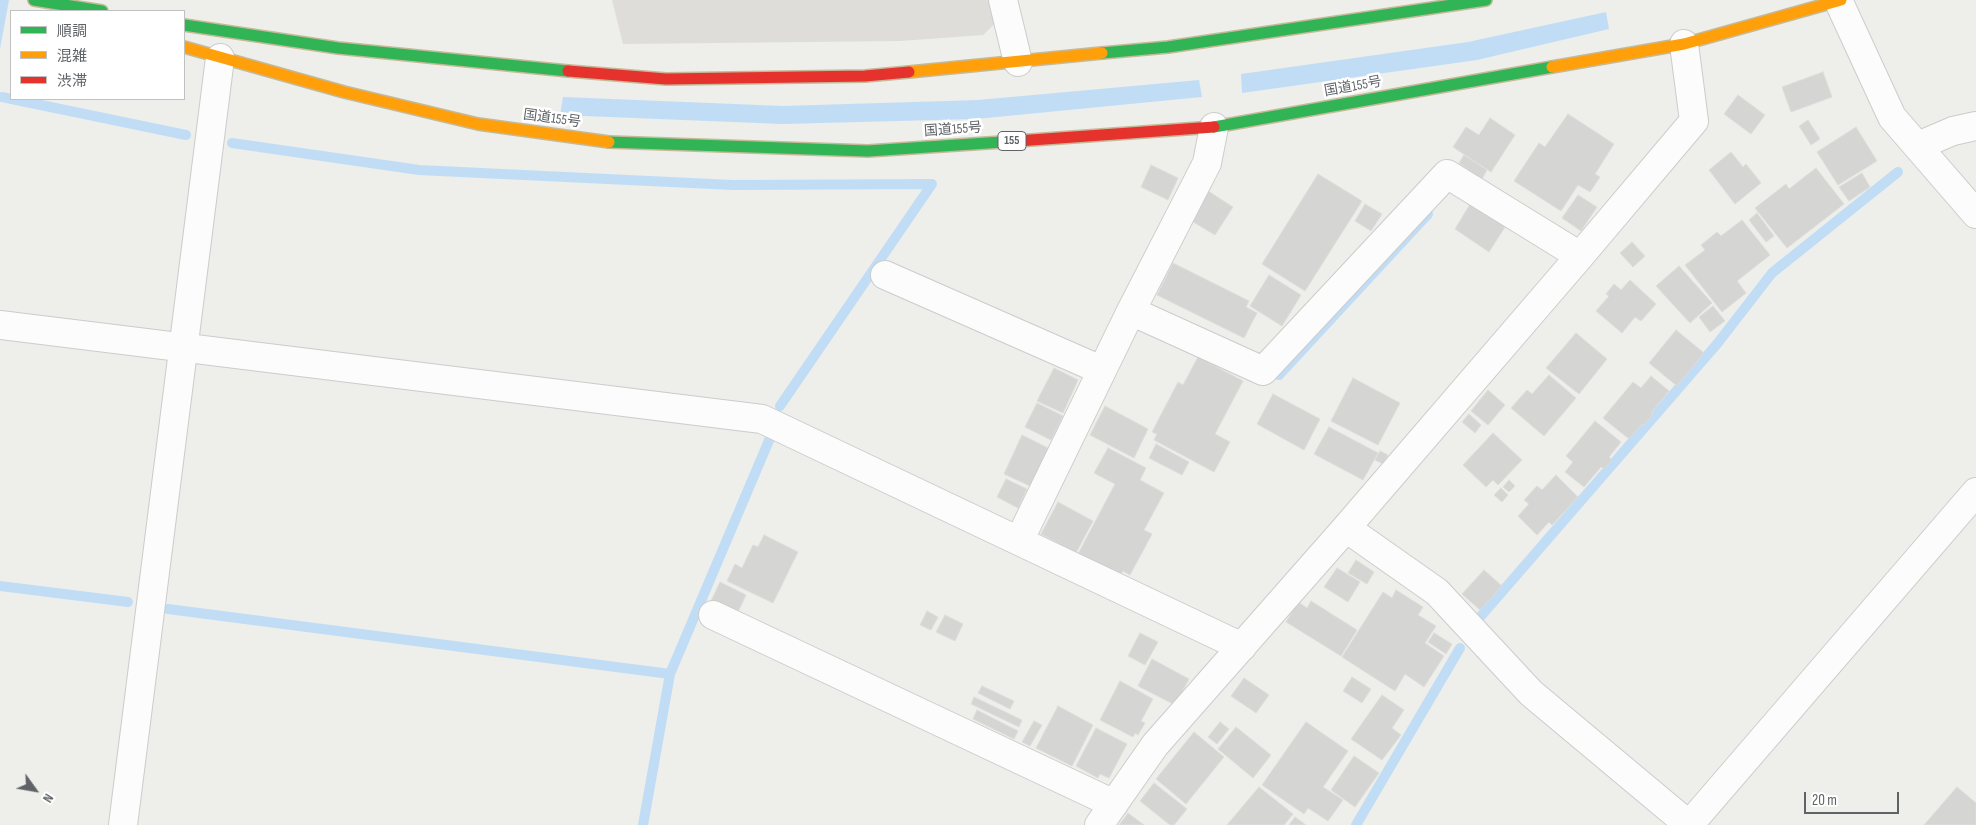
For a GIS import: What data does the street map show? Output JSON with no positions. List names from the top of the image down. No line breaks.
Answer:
{"streets":{"highway":["国道155号","155"]},"legend":["順調","混雑","渋滞"],"scale_bar":"20 m","north":"bottom right"}
